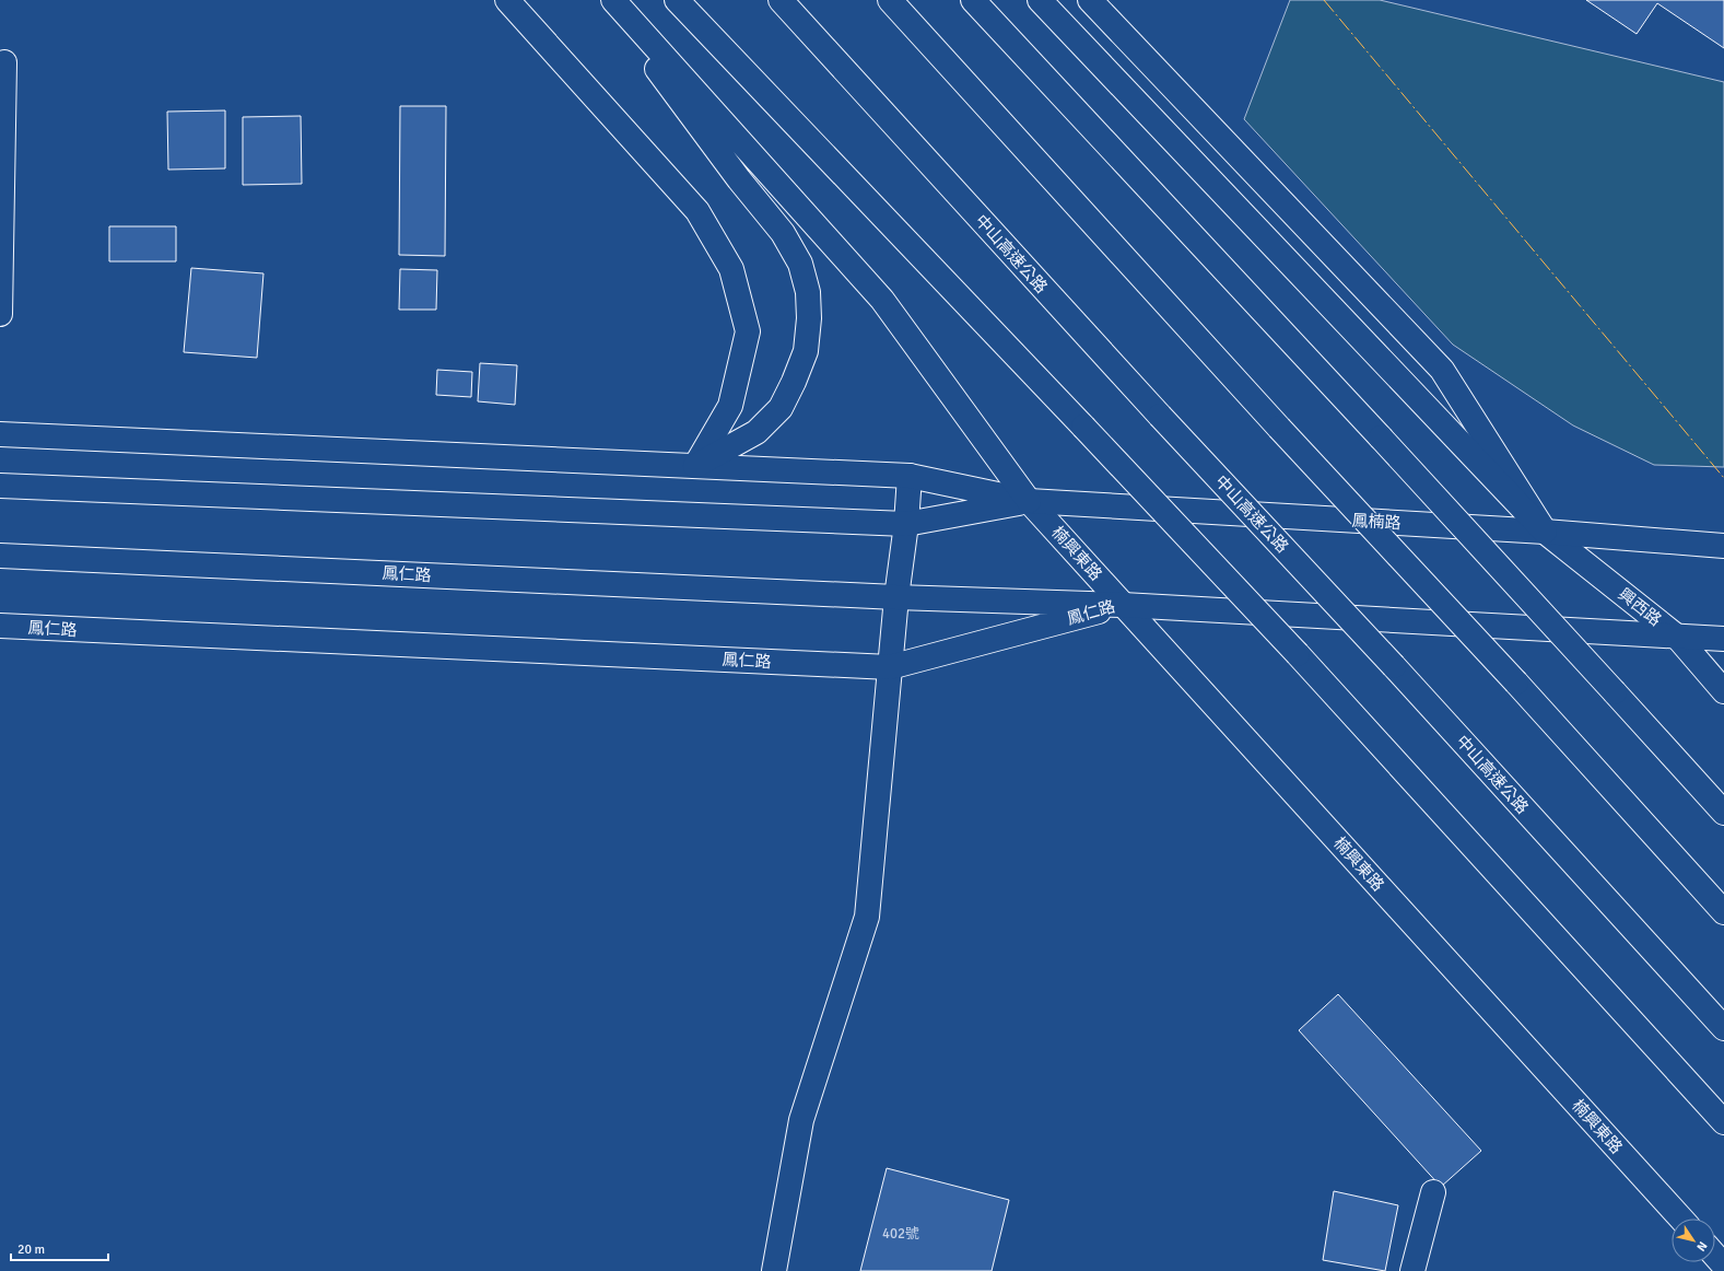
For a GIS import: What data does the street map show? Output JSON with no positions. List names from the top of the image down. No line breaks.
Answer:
{"streets":{"main road":["中山高速公路","鳳楠路","楠興東路","鳳仁路","興西路"]},"crossings":[["鳳楠路","楠興東路"],["鳳楠路","興西路"],["楠興東路","鳳仁路"]],"house_numbers":["402號"],"scale_bar":"20 m","north":"bottom right"}
